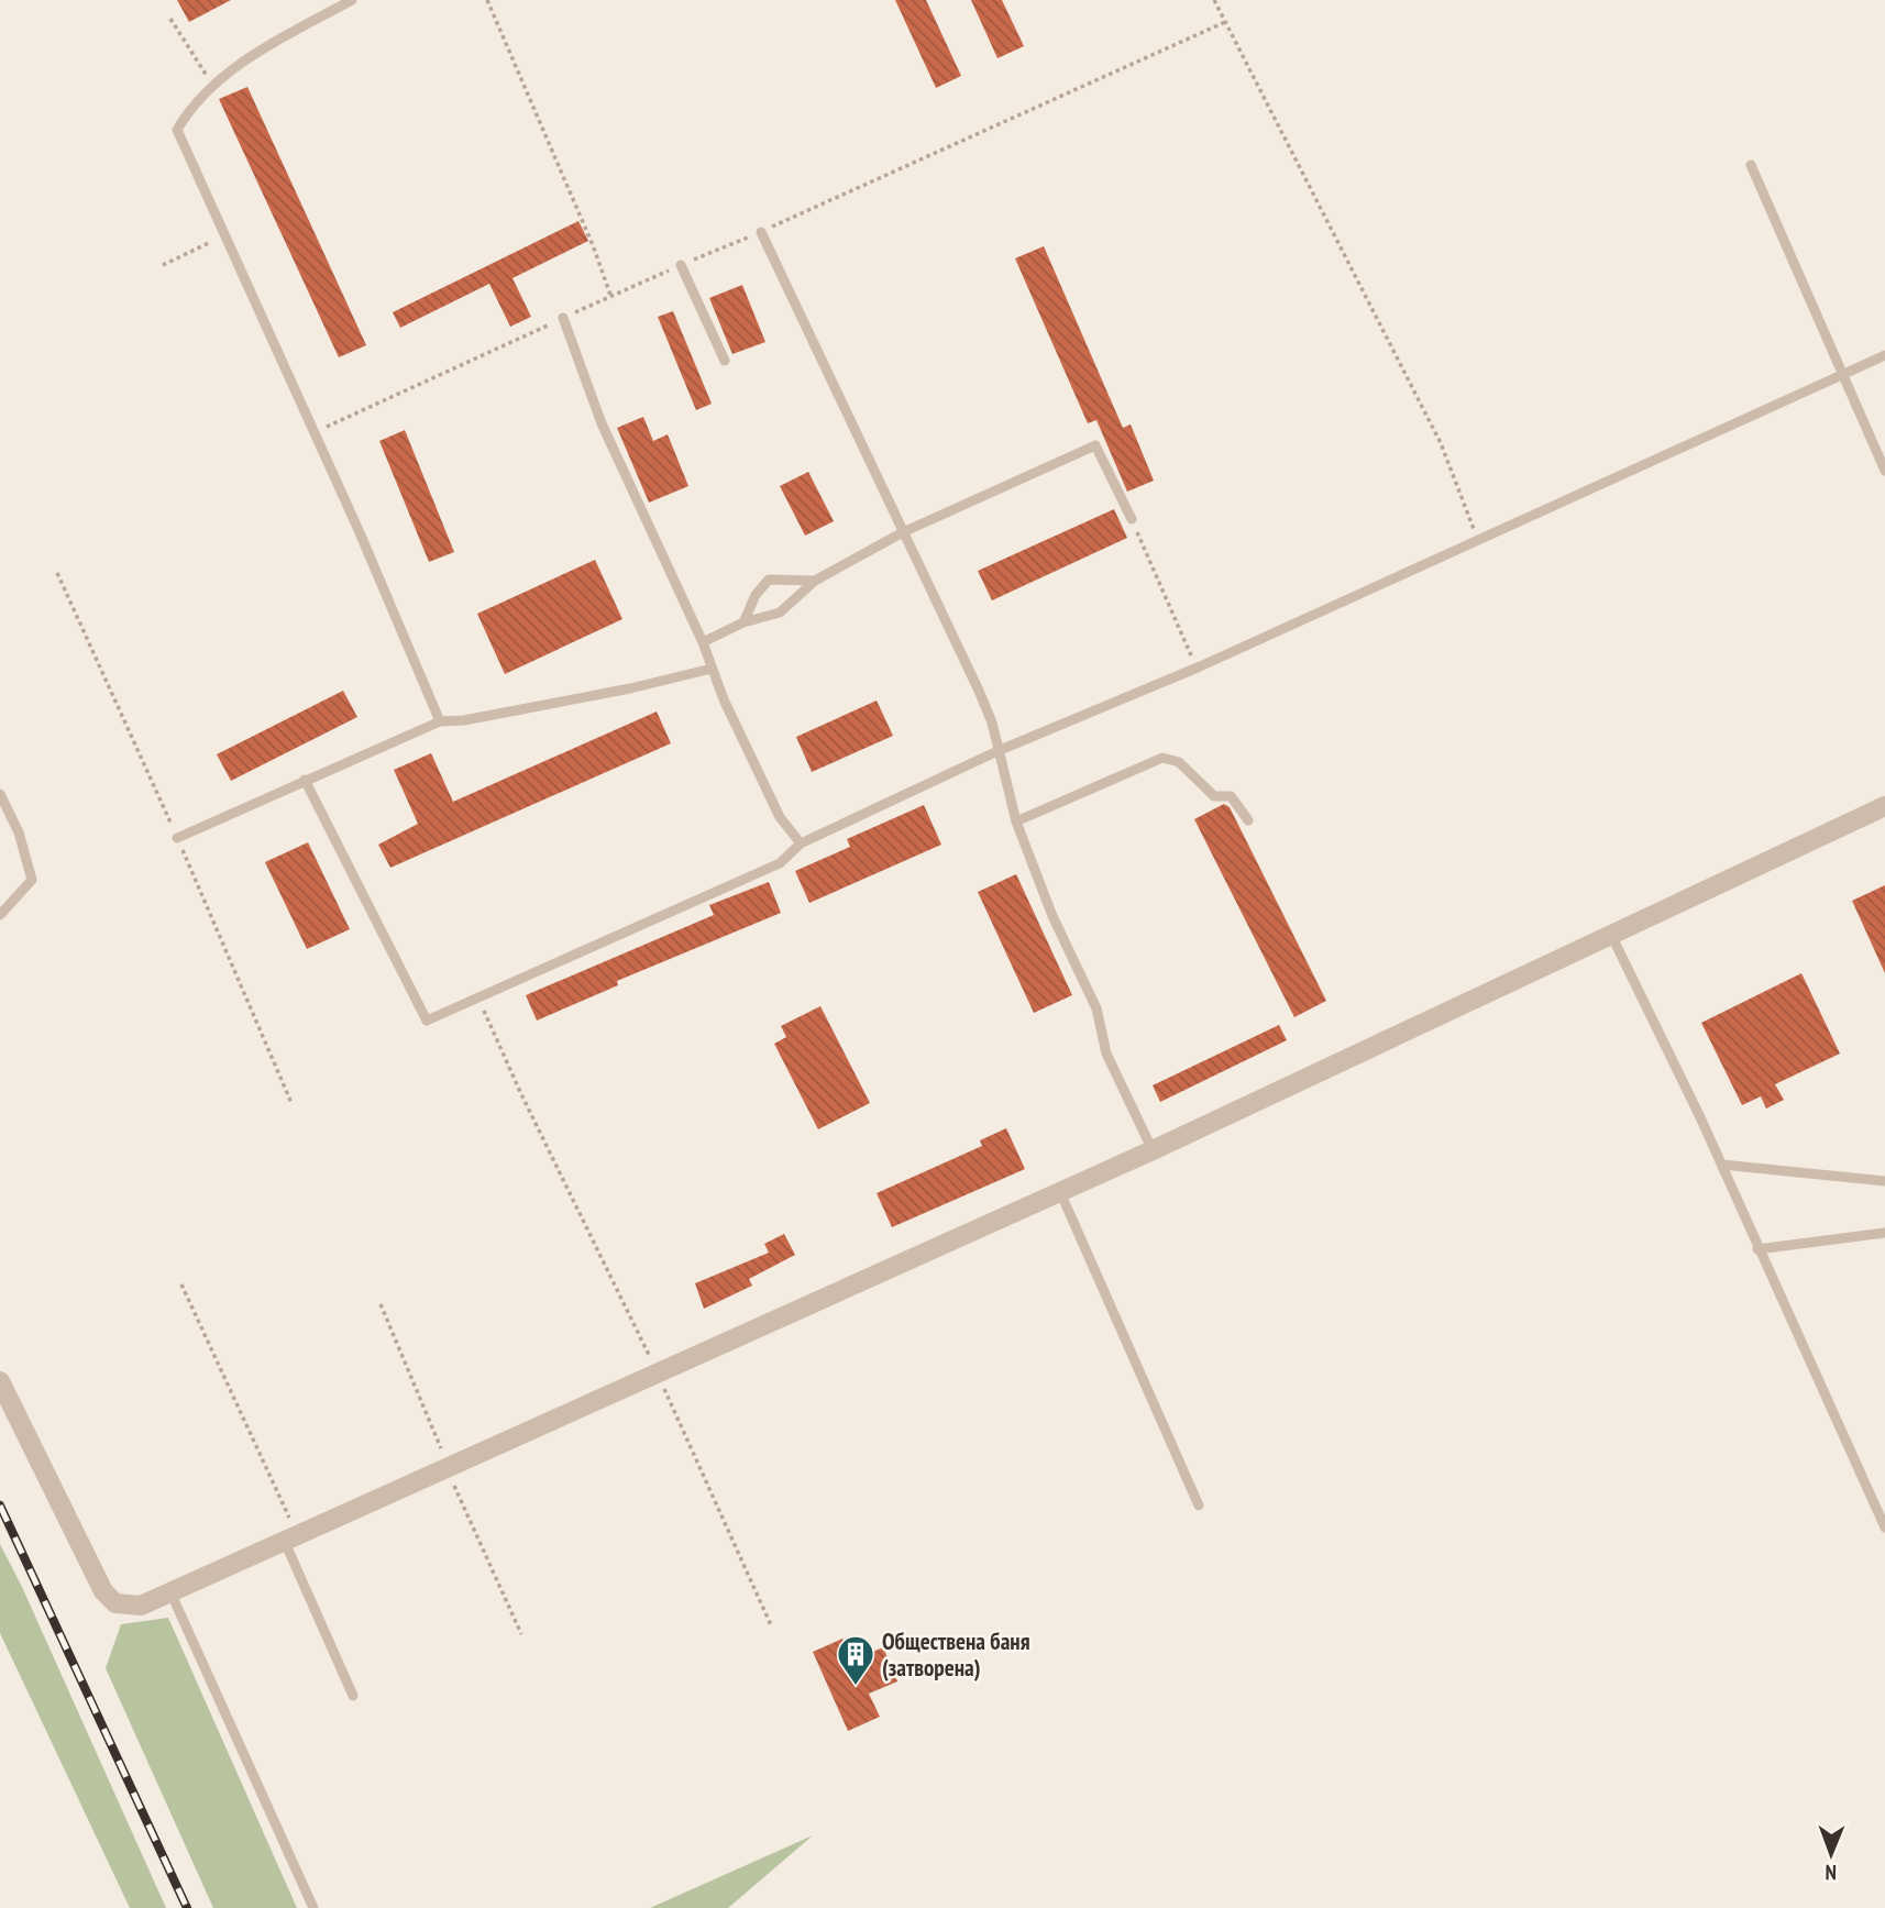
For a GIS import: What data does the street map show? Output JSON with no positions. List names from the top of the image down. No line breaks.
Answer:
{"places":{"building":["Обществена баня (затворена)"]},"north":"bottom"}
